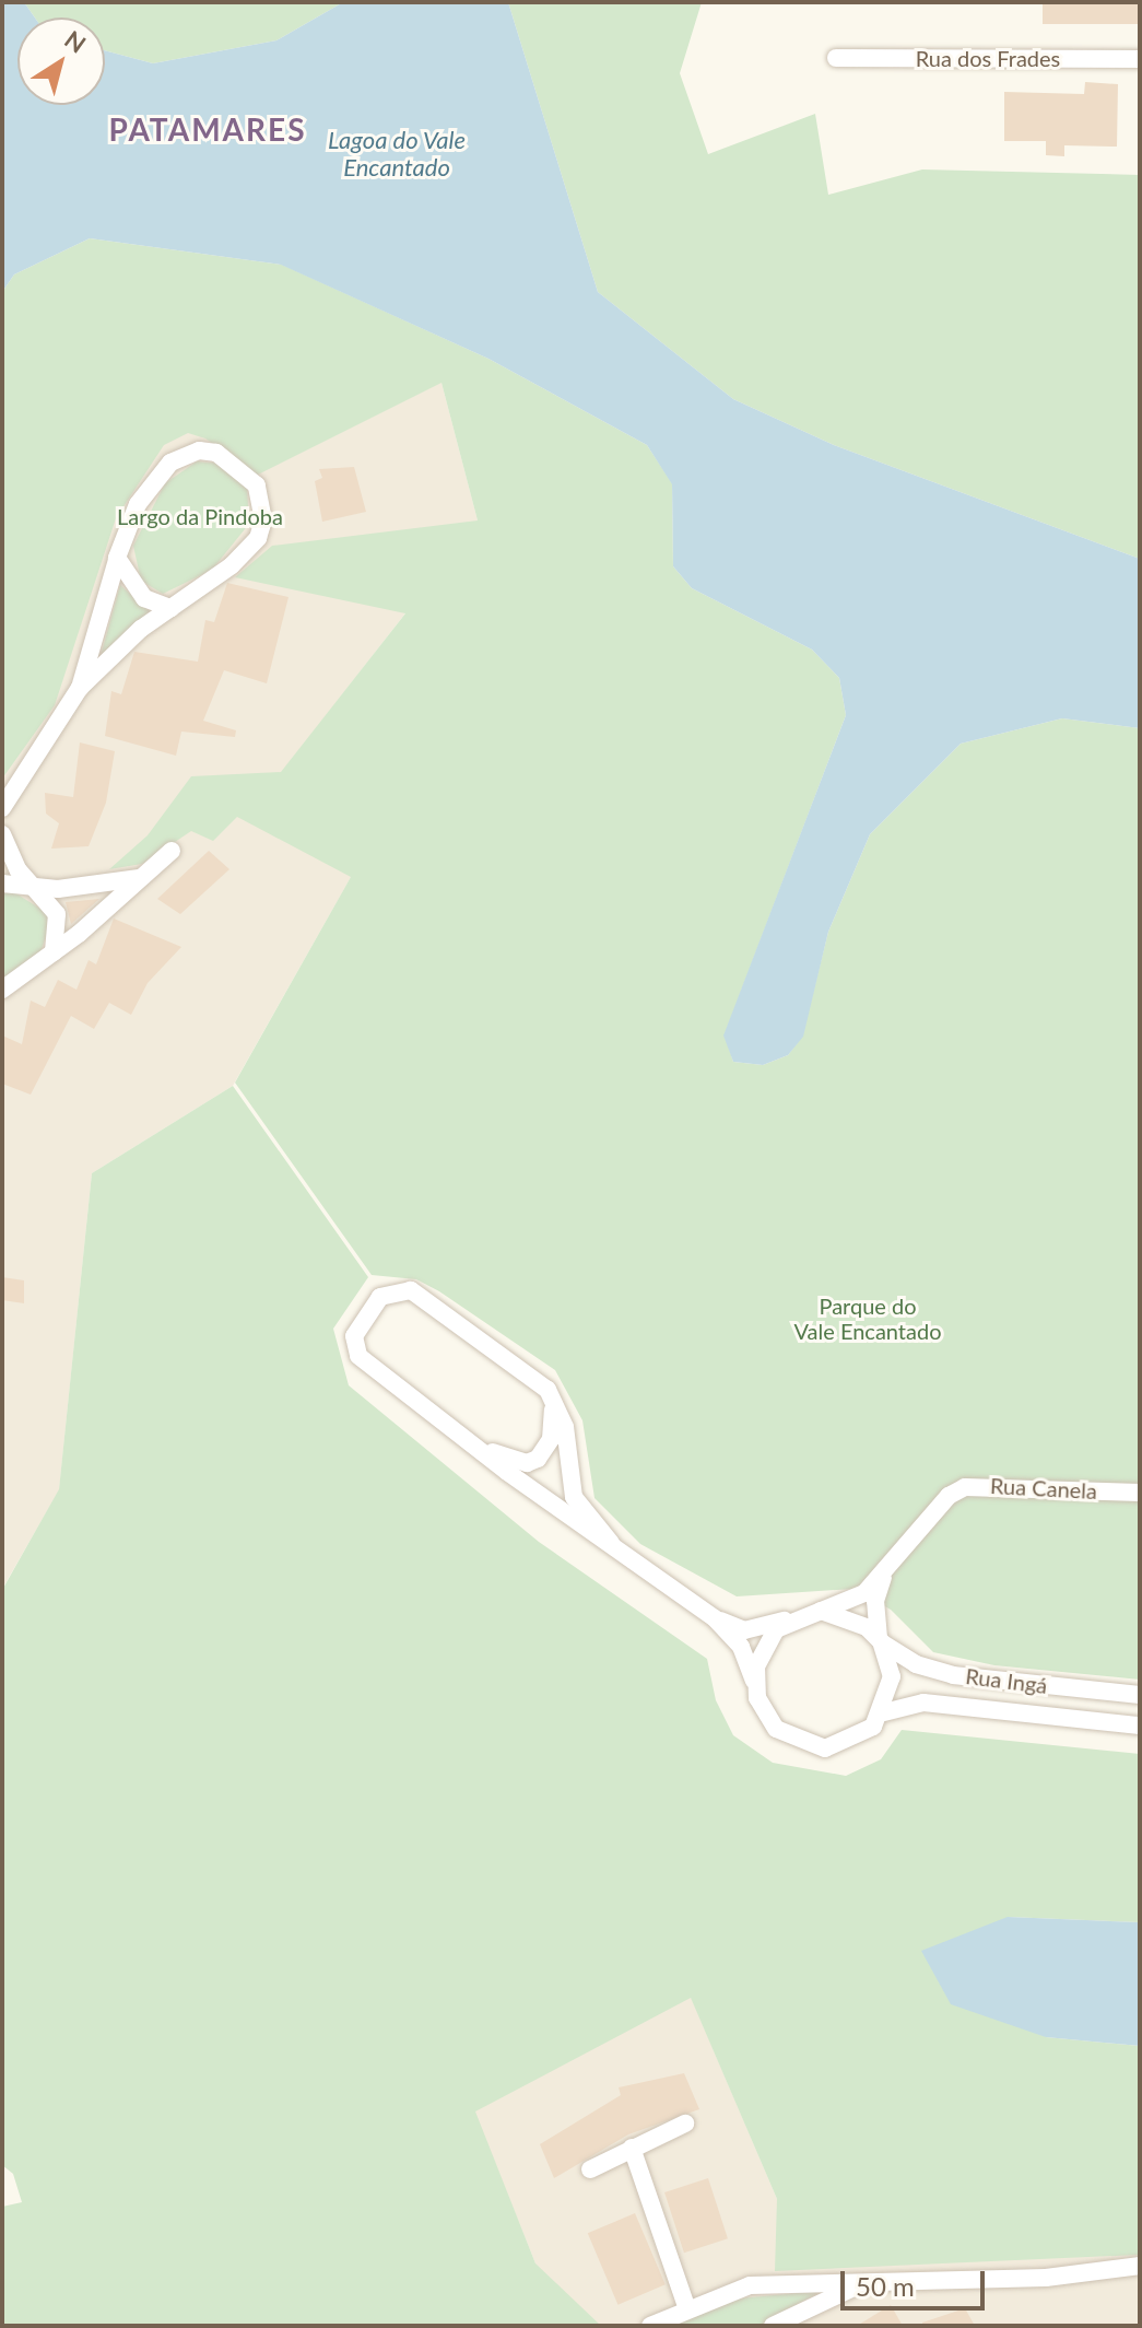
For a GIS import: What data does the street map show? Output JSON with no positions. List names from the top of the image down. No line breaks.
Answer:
{"streets":{"street":["Rua dos Frades","Rua Canela","Rua Ingá"]},"crossings":[["Rua Canela","Rua Ingá"]],"districts":["PATAMARES"],"water":["Lagoa do Vale Encantado"],"parks":["Largo da Pindoba","Parque do Vale Encantado"],"scale_bar":"50 m","north":"top right"}
